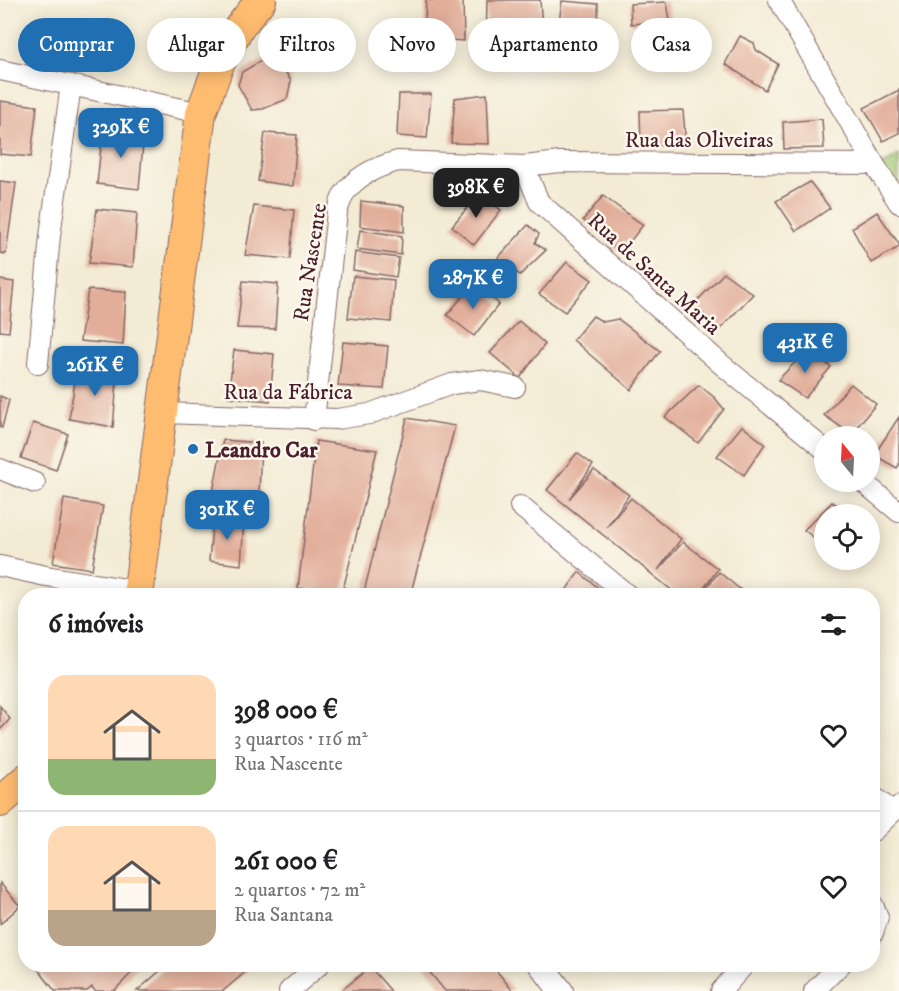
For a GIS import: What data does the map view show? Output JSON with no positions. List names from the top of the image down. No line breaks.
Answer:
{"streets":{"street":["Rua das Oliveiras","Rua Nascente","Rua de Santa Maria","Rua da Fábrica"]},"crossings":[["Rua das Oliveiras","Rua Nascente"],["Rua das Oliveiras","Rua de Santa Maria"],["Rua Nascente","Rua de Santa Maria"],["Rua Nascente","Rua da Fábrica"]],"places":["Leandro Car"],"north":"top","page":{"chip":["Comprar","Alugar","Filtros","Novo","Apartamento","Casa"],"price":["329K €","398K €","287K €","431K €","261K €","301K €"],"heading":"6 imóveis","list":[{"name":"398 000 €","note":"3 quartos · 116 m² · Rua Nascente"},{"name":"261 000 €","note":"2 quartos · 72 m² · Rua Santana"}]}}
